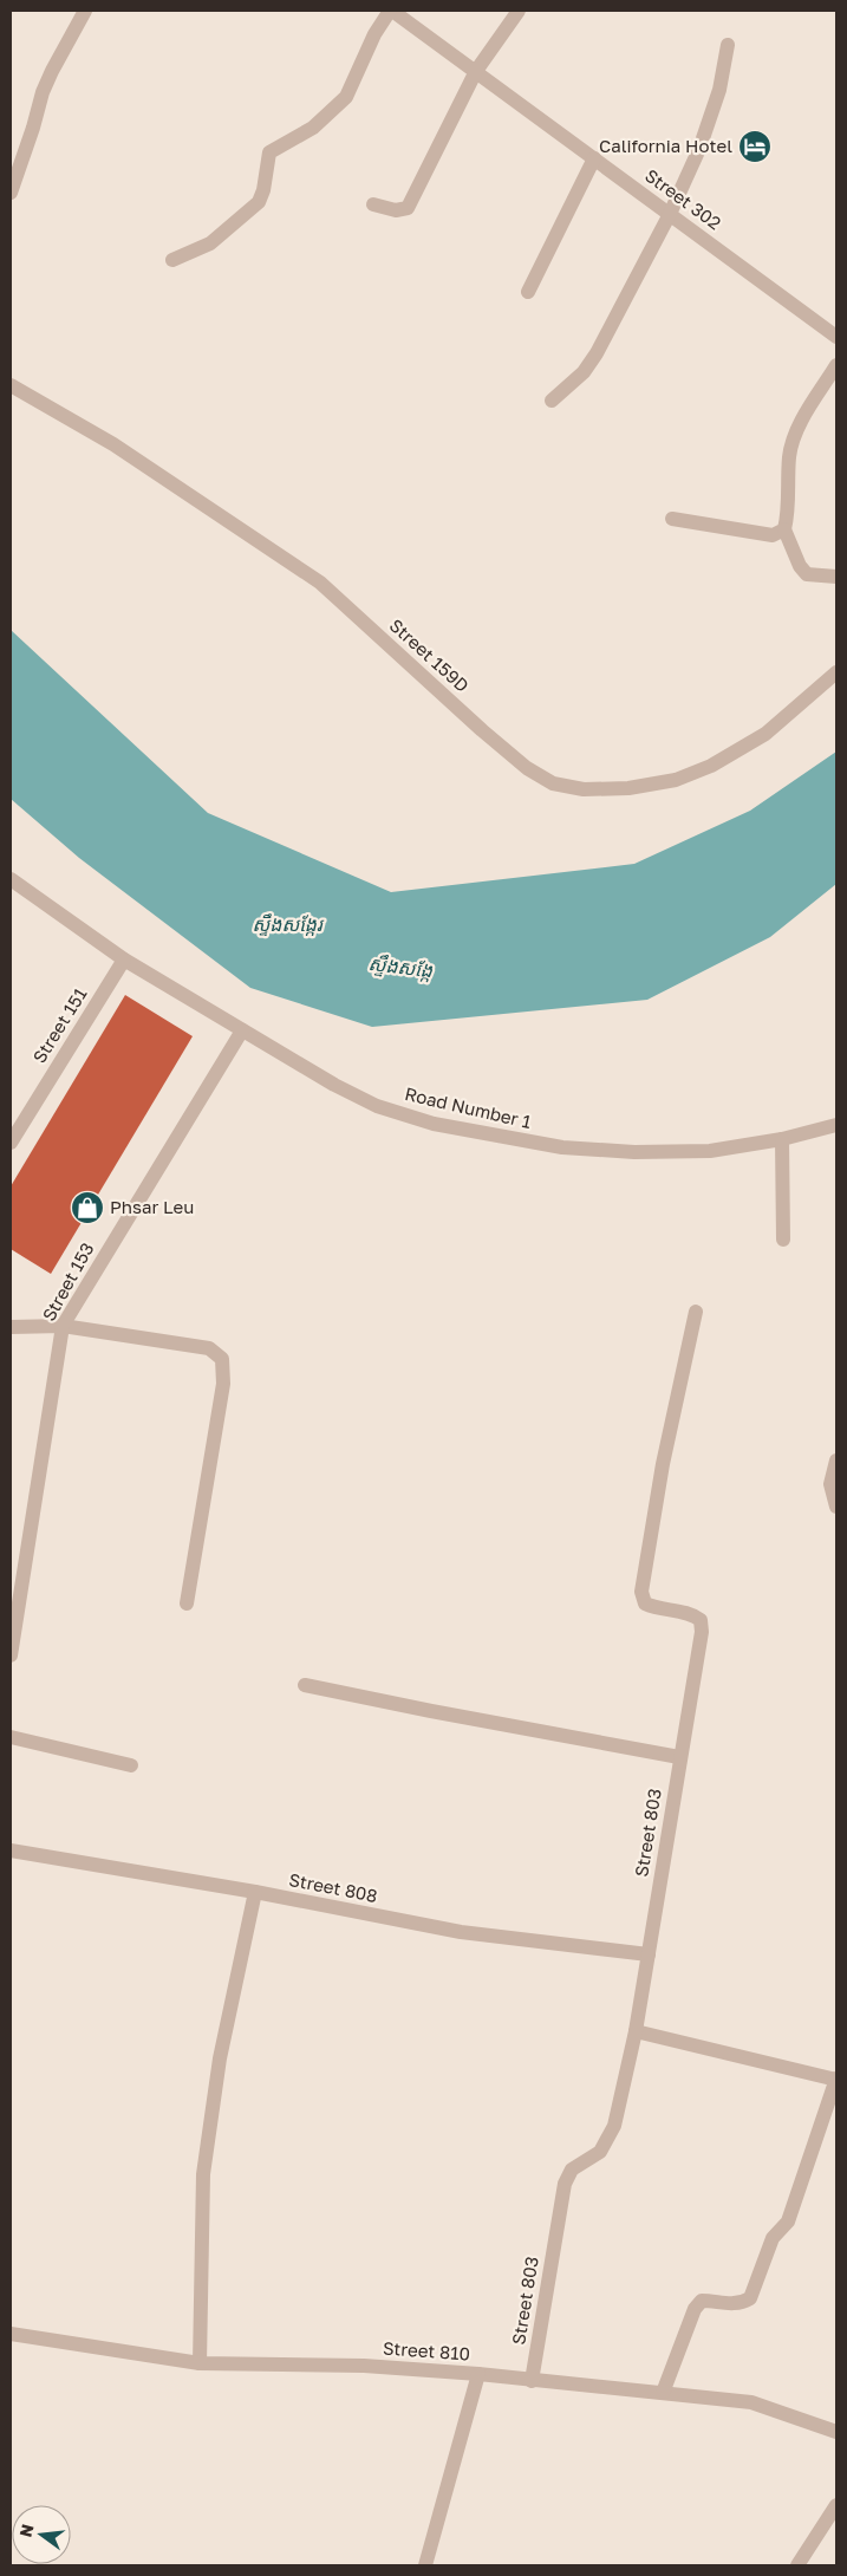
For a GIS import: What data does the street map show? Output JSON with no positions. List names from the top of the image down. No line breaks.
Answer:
{"streets":{"street":["Street 302","Street 159D","Street 151","Road Number 1","Street 153","Street 803","Street 808","Street 810"]},"crossings":[["Street 151","Road Number 1"],["Road Number 1","Street 153"],["Street 803","Street 808"],["Street 803","Street 810"]],"water":["ស្ទឹងសង្កែរ","ស្ទឹងសង្កែ"],"places":{"hotel":["California Hotel"],"shop":["Phsar Leu"]},"north":"left"}
